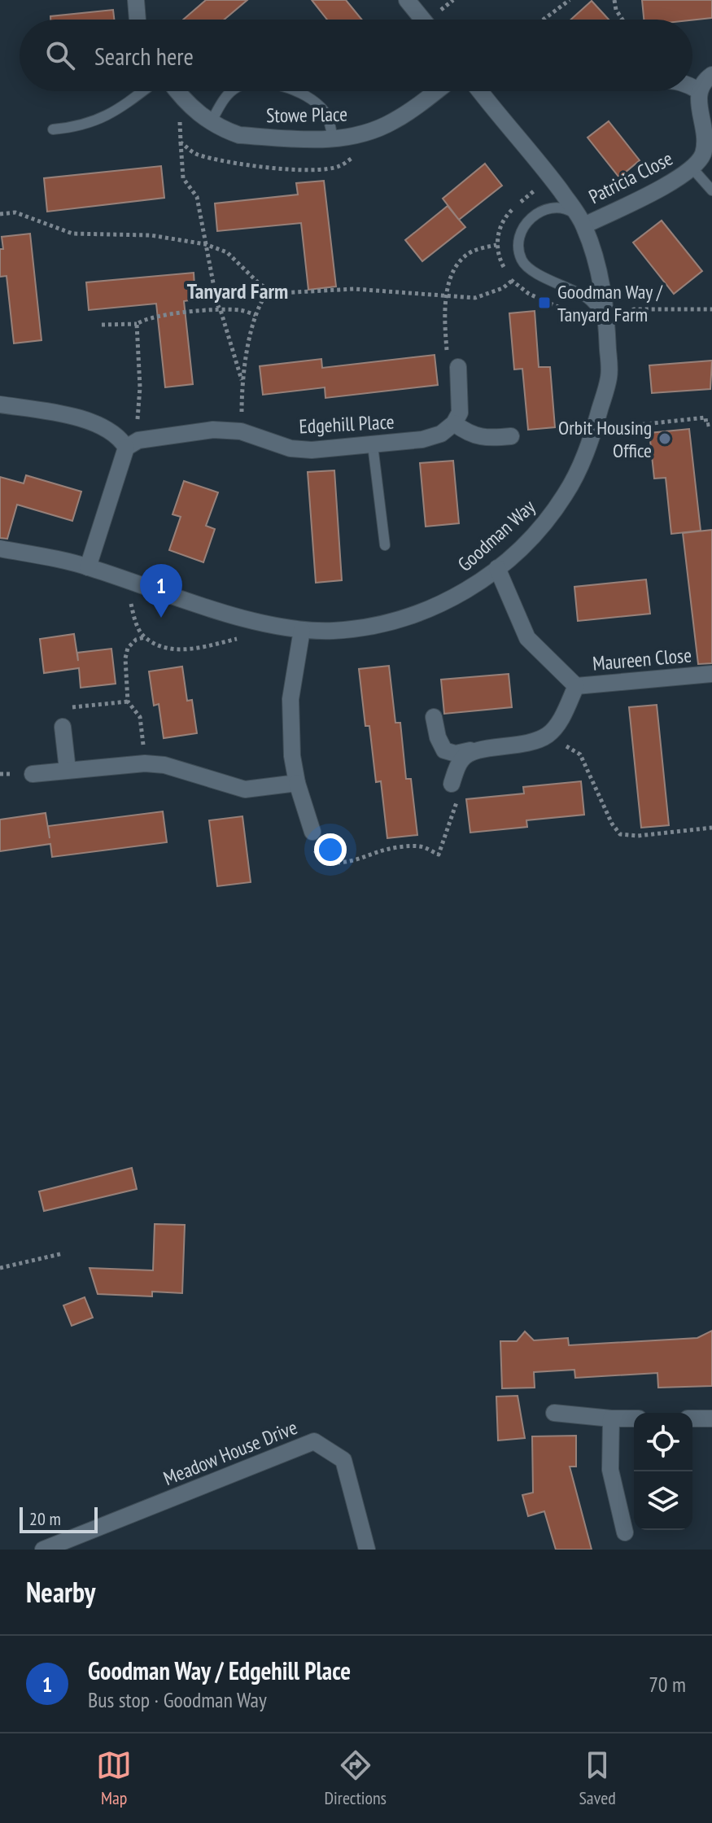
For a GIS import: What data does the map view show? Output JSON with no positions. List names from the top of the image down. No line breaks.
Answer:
{"streets":{"street":["Stowe Place","Patricia Close","Edgehill Place","Goodman Way","Maureen Close","Meadow House Drive"]},"crossings":[["Patricia Close","Goodman Way"],["Goodman Way","Maureen Close"]],"districts":["Tanyard Farm"],"places":{"transit":["Goodman Way / Tanyard Farm"],"other":["Orbit Housing Office"]},"scale_bar":"20 m","page":{"search":"Search here","pins":"1","scale":"20 m","heading":"Nearby","list":[{"mark":"1","name":"Goodman Way / Edgehill Place","note":"Bus stop · Goodman Way","value":"70 m"}],"nav":["Map","Directions","Saved"]}}
